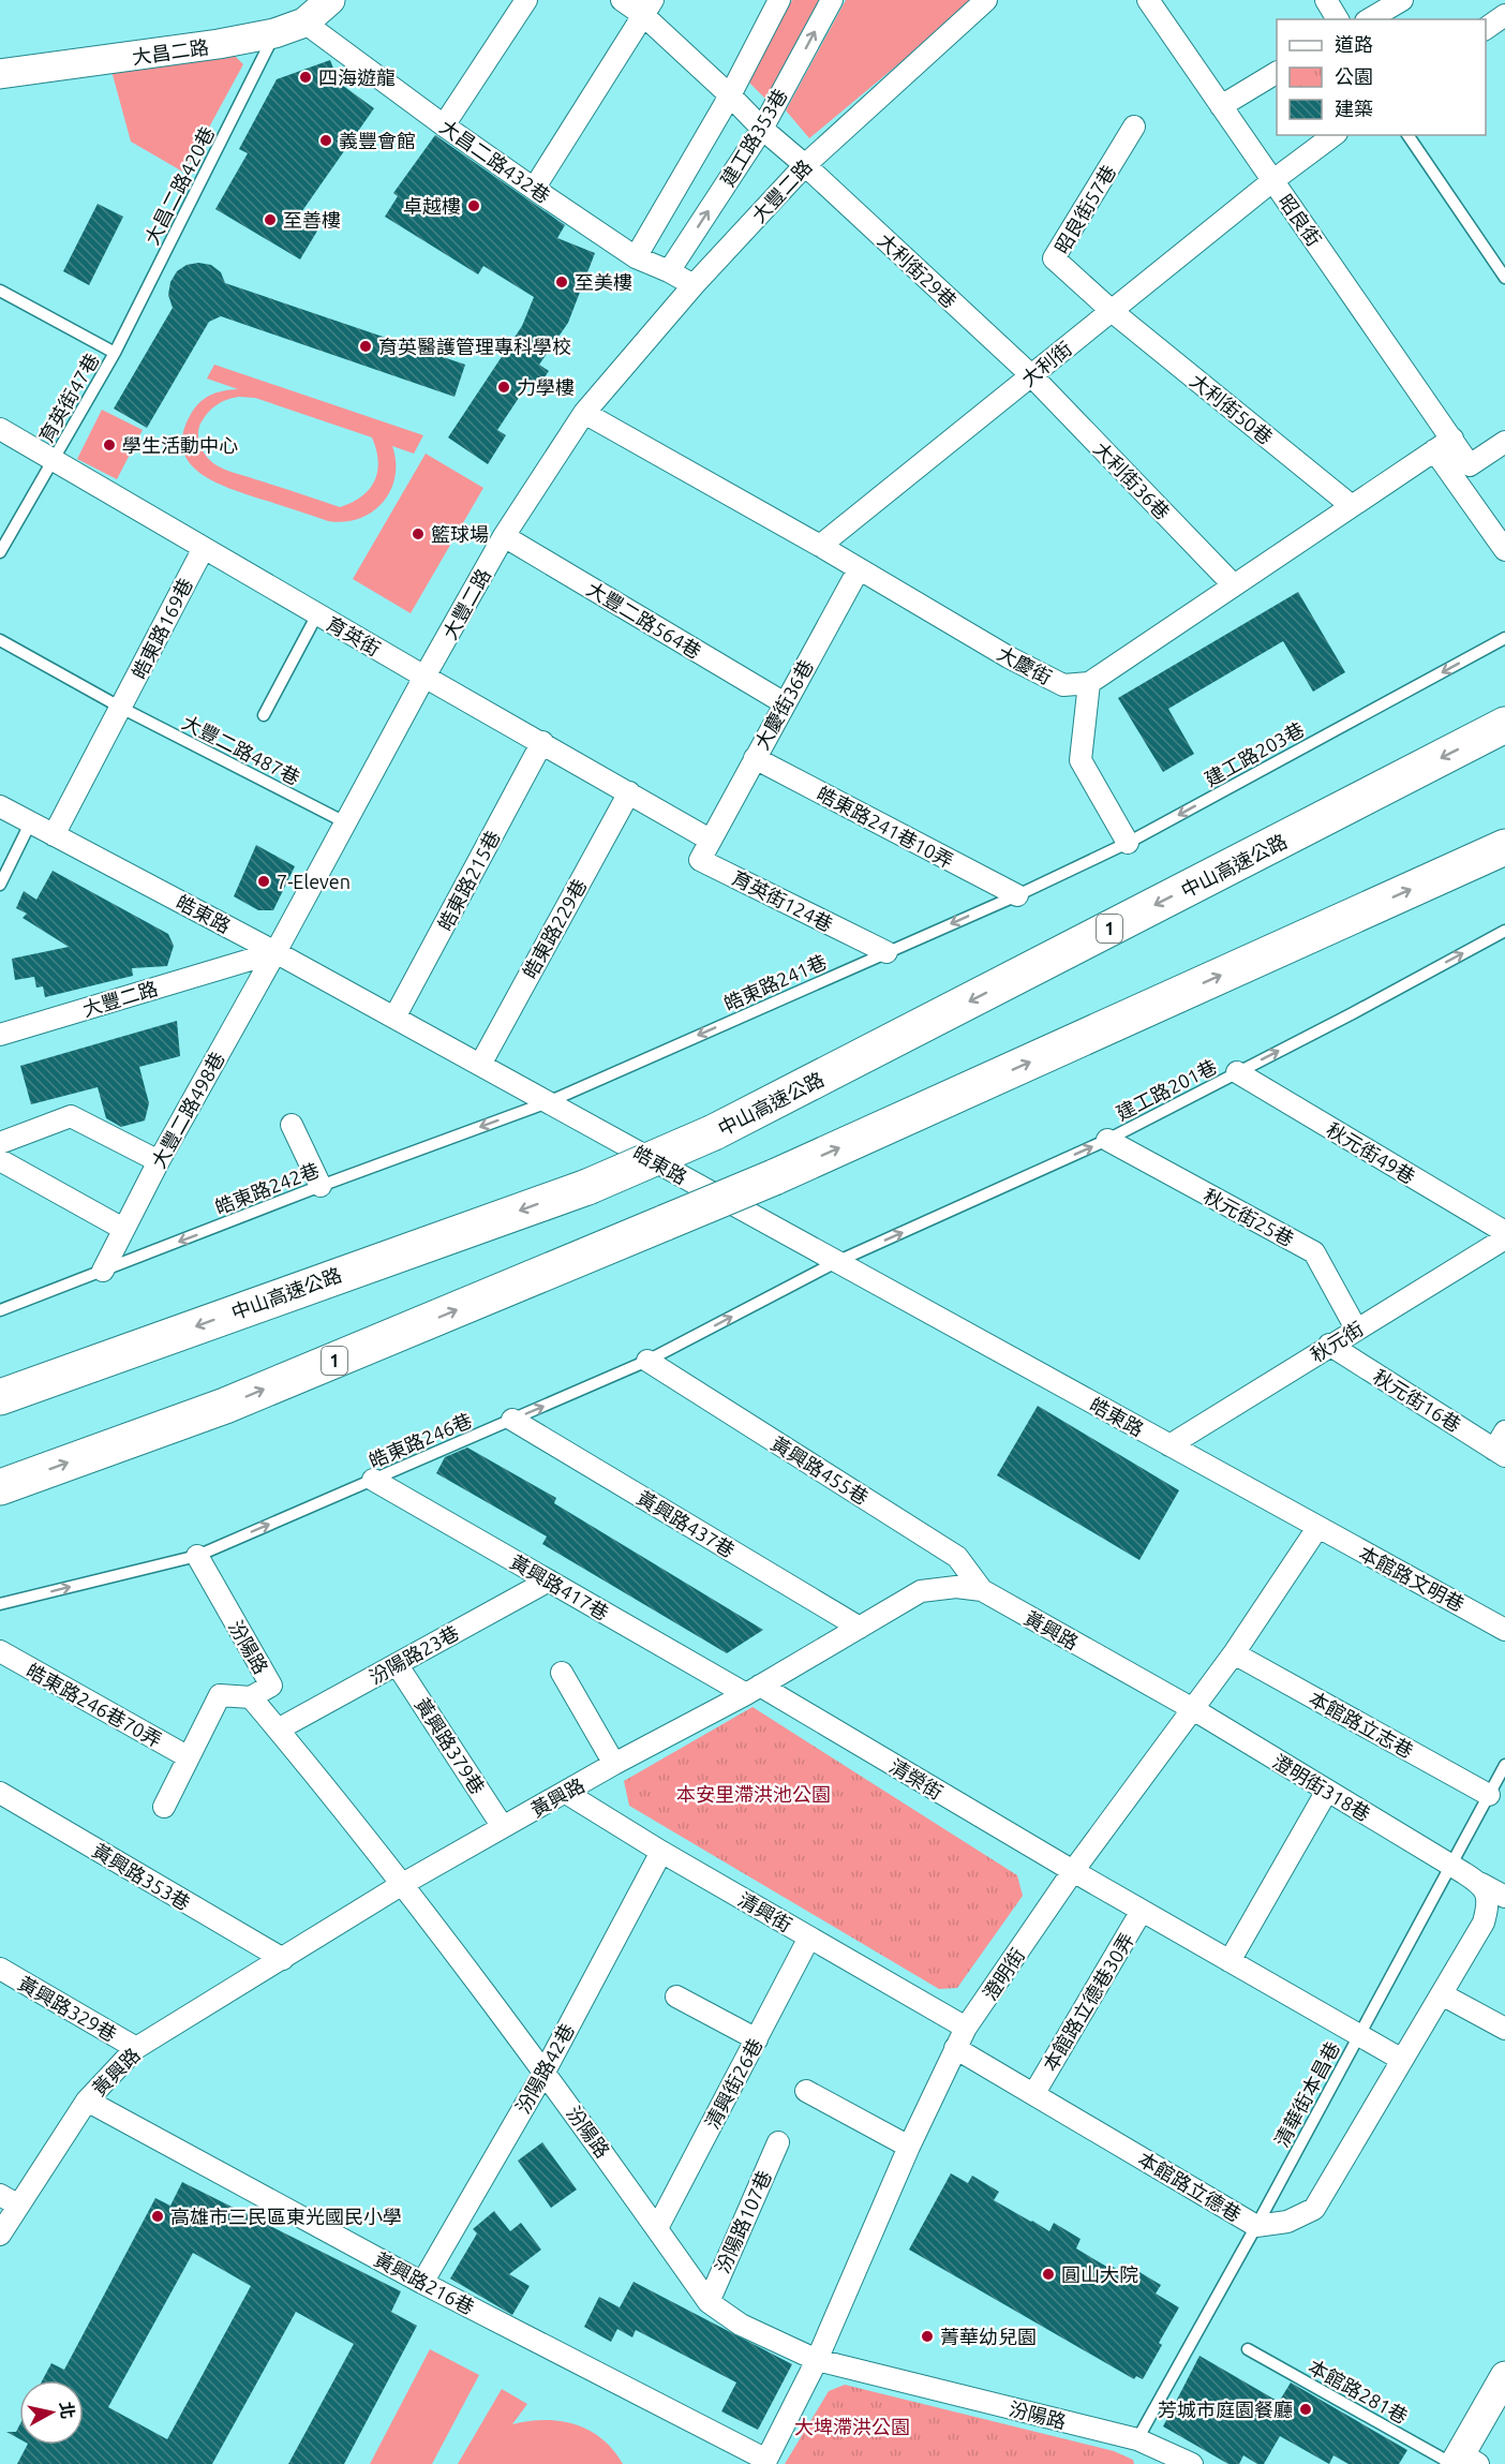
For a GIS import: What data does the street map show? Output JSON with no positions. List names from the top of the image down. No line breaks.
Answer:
{"streets":{"highway":["中山高速公路","1"],"street":["大昌二路","建工路353巷","大昌二路432巷","大豐二路","昭良街57巷","昭良街","大利街29巷","大利街","大利街50巷","大利街36巷","大豐二路564巷","皓東路169巷","育英街","大慶街","大慶街36巷","皓東路241巷10弄","皓東路215巷","育英街124巷","皓東路","皓東路229巷","大豐二路498巷","秋元街49巷","秋元街25巷","秋元街","秋元街16巷","黃興路455巷","黃興路437巷","本館路文明巷","黃興路417巷","黃興路","汾陽路","汾陽路23巷","皓東路246巷70弄","本館路立志巷","黃興路379巷","清榮街","澄明街318巷","黃興路353巷","清興街","澄明街","本館路立德巷30弄","黃興路329巷","汾陽路42巷","清興街26巷","本館路立德巷","汾陽路107巷","黃興路216巷"],"lane":["大昌二路420巷","育英街47巷","大豐二路487巷","建工路203巷","皓東路241巷","建工路201巷","皓東路242巷","皓東路246巷","清華街本昌巷","本館路281巷"]},"crossings":[["大昌二路","大昌二路432巷"],["大昌二路","大昌二路420巷"],["建工路353巷","大昌二路432巷"],["建工路353巷","大利街29巷"],["大昌二路432巷","大豐二路"],["大昌二路420巷","育英街47巷"],["大豐二路","大利街29巷"],["大豐二路","大豐二路564巷"],["大豐二路","育英街"],["大豐二路","大慶街"],["大豐二路","大豐二路487巷"],["大豐二路","皓東路"],["大豐二路","大豐二路498巷"],["昭良街57巷","大利街"],["昭良街57巷","大利街50巷"],["昭良街","大利街"],["大利街29巷","大利街"],["大利街29巷","大利街36巷"],["大利街","大利街50巷"],["大利街","大利街36巷"],["大利街","大慶街"],["育英街47巷","育英街"],["大豐二路564巷","大慶街36巷"],["皓東路169巷","育英街"],["皓東路169巷","大豐二路487巷"],["皓東路169巷","皓東路"],["育英街","大慶街36巷"],["育英街","皓東路215巷"],["育英街","育英街124巷"],["育英街","皓東路229巷"],["大慶街","大慶街36巷"],["大慶街36巷","皓東路241巷10弄"],["大慶街36巷","育英街124巷"],["建工路203巷","皓東路241巷10弄"],["建工路203巷","皓東路241巷"],["皓東路241巷10弄","皓東路241巷"],["皓東路215巷","皓東路"],["育英街124巷","皓東路241巷"],["皓東路","皓東路229巷"],["皓東路","皓東路241巷"],["皓東路","建工路201巷"],["皓東路","大豐二路498巷"],["皓東路","皓東路242巷"],["皓東路","秋元街"],["皓東路","皓東路246巷"],["皓東路","本館路文明巷"],["皓東路","澄明街"],["皓東路241巷","皓東路242巷"],["建工路201巷","秋元街49巷"],["建工路201巷","秋元街25巷"],["建工路201巷","皓東路246巷"],["大豐二路498巷","皓東路242巷"],["秋元街25巷","秋元街"],["秋元街","秋元街16巷"],["皓東路246巷","黃興路455巷"],["皓東路246巷","黃興路437巷"],["皓東路246巷","黃興路417巷"],["皓東路246巷","汾陽路"],["黃興路455巷","黃興路"],["黃興路437巷","黃興路"],["本館路文明巷","澄明街"],["黃興路417巷","黃興路"],["黃興路417巷","汾陽路23巷"],["黃興路417巷","清榮街"],["黃興路","汾陽路"],["黃興路","黃興路379巷"],["黃興路","清榮街"],["黃興路","澄明街318巷"],["黃興路","黃興路353巷"],["黃興路","清興街"],["黃興路","澄明街"],["黃興路","黃興路329巷"],["黃興路","黃興路216巷"],["汾陽路","汾陽路23巷"],["汾陽路","澄明街"],["汾陽路","汾陽路42巷"],["汾陽路","清興街26巷"],["汾陽路","清華街本昌巷"],["汾陽路","汾陽路107巷"],["汾陽路23巷","黃興路379巷"],["本館路立志巷","澄明街"],["本館路立志巷","清華街本昌巷"],["清榮街","澄明街"],["澄明街318巷","澄明街"],["澄明街318巷","清華街本昌巷"],["清興街","澄明街"],["清興街","汾陽路42巷"],["清興街","清興街26巷"],["澄明街","本館路立德巷"],["澄明街","黃興路216巷"],["本館路立德巷30弄","本館路立德巷"],["汾陽路42巷","黃興路216巷"],["清華街本昌巷","本館路立德巷"]],"one_way":["建工路203巷","皓東路241巷","建工路201巷","皓東路242巷","皓東路246巷"],"parks":["本安里滯洪池公園","大埤滯洪公園"],"places":["四海遊龍","義豐會館","卓越樓","至善樓","至美樓","育英醫護管理專科學校","力學樓","學生活動中心","籃球場","7-Eleven","高雄市三民區東光國民小學","圓山大院","菁華幼兒園","芳城市庭園餐廳"],"legend":["道路","公園","建築"],"north":"right"}
